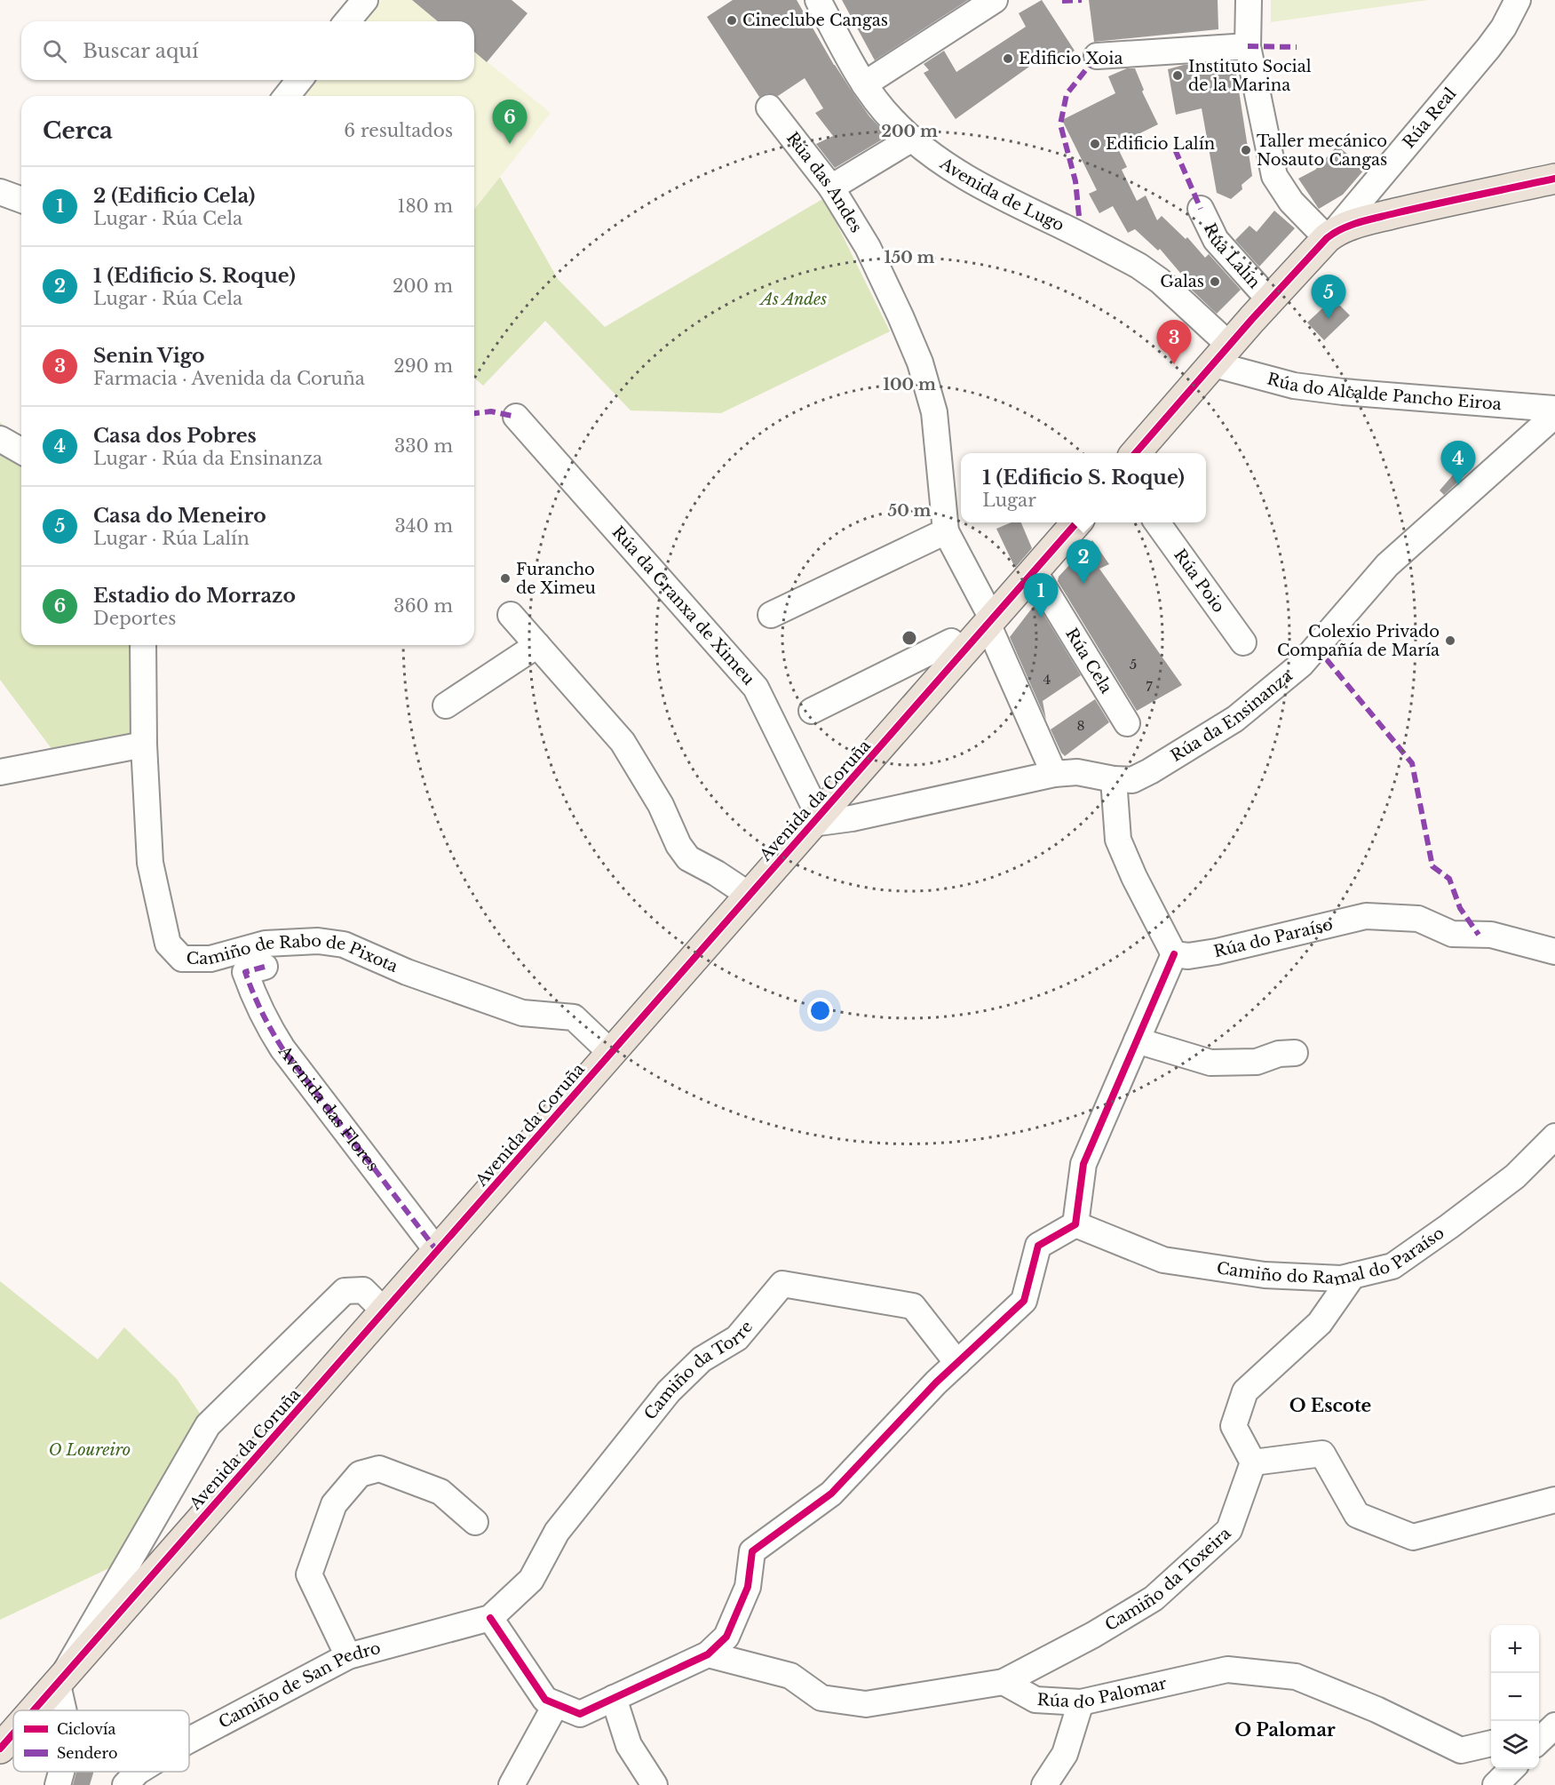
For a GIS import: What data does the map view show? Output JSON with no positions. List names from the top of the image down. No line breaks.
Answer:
{"streets":{"main road":["Avenida da Coruña"],"street":["Rúa Real","Rúa das Andes","Avenida de Lugo","Rúa Lalín","Rúa do Alcalde Pancho Eiroa","Rúa Poio","Rúa da Granxa de Ximeu","Rúa Cela","Rúa da Ensinanza","Rúa do Paraíso","Camiño de Rabo de Pixota","Avenida das Flores","Camiño do Ramal do Paraíso","Camiño da Torre","Camiño da Toxeira","Camiño de San Pedro","Rúa do Palomar"]},"crossings":[["Rúa das Andes","Rúa da Ensinanza"],["Rúa das Andes","Avenida da Coruña"],["Avenida de Lugo","Rúa do Alcalde Pancho Eiroa"],["Rúa da Granxa de Ximeu","Rúa da Ensinanza"],["Rúa da Granxa de Ximeu","Avenida da Coruña"],["Rúa Cela","Avenida da Coruña"],["Rúa da Ensinanza","Avenida da Coruña"],["Avenida da Coruña","Camiño de Rabo de Pixota"],["Avenida da Coruña","Avenida das Flores"],["Camiño da Torre","Camiño de San Pedro"],["Camiño da Toxeira","Rúa do Palomar"]],"districts":["O Escote","O Palomar"],"parks":["As Andes","O Loureiro"],"places":["Cineclube Cangas","Edificio Xoia","Instituto Social de la Marina","Edificio Lalín","Taller mecánico Nosauto Cangas","Galas","Furancho de Ximeu","Colexio Privado Compañía de María"],"house_numbers":["5","4","7","8"],"legend":["Ciclovía","Sendero"],"page":{"search":"Buscar aquí","heading":["Cerca","6 resultados"],"pins":["6","5","3","4","2","1"],"list":[{"mark":"1","name":"2 (Edificio Cela)","note":"Lugar · Rúa Cela","value":"180 m"},{"mark":"2","name":"1 (Edificio S. Roque)","note":"Lugar · Rúa Cela","value":"200 m"},{"mark":"3","name":"Senin Vigo","note":"Farmacia · Avenida da Coruña","value":"290 m"},{"mark":"4","name":"Casa dos Pobres","note":"Lugar · Rúa da Ensinanza","value":"330 m"},{"mark":"5","name":"Casa do Meneiro","note":"Lugar · Rúa Lalín","value":"340 m"},{"mark":"6","name":"Estadio do Morrazo","note":"Deportes","value":"360 m"}],"popup":["1 (Edificio S. Roque)","Lugar"],"map_buttons":["+","−"]},"rings":["200 m","150 m","100 m","50 m"]}
